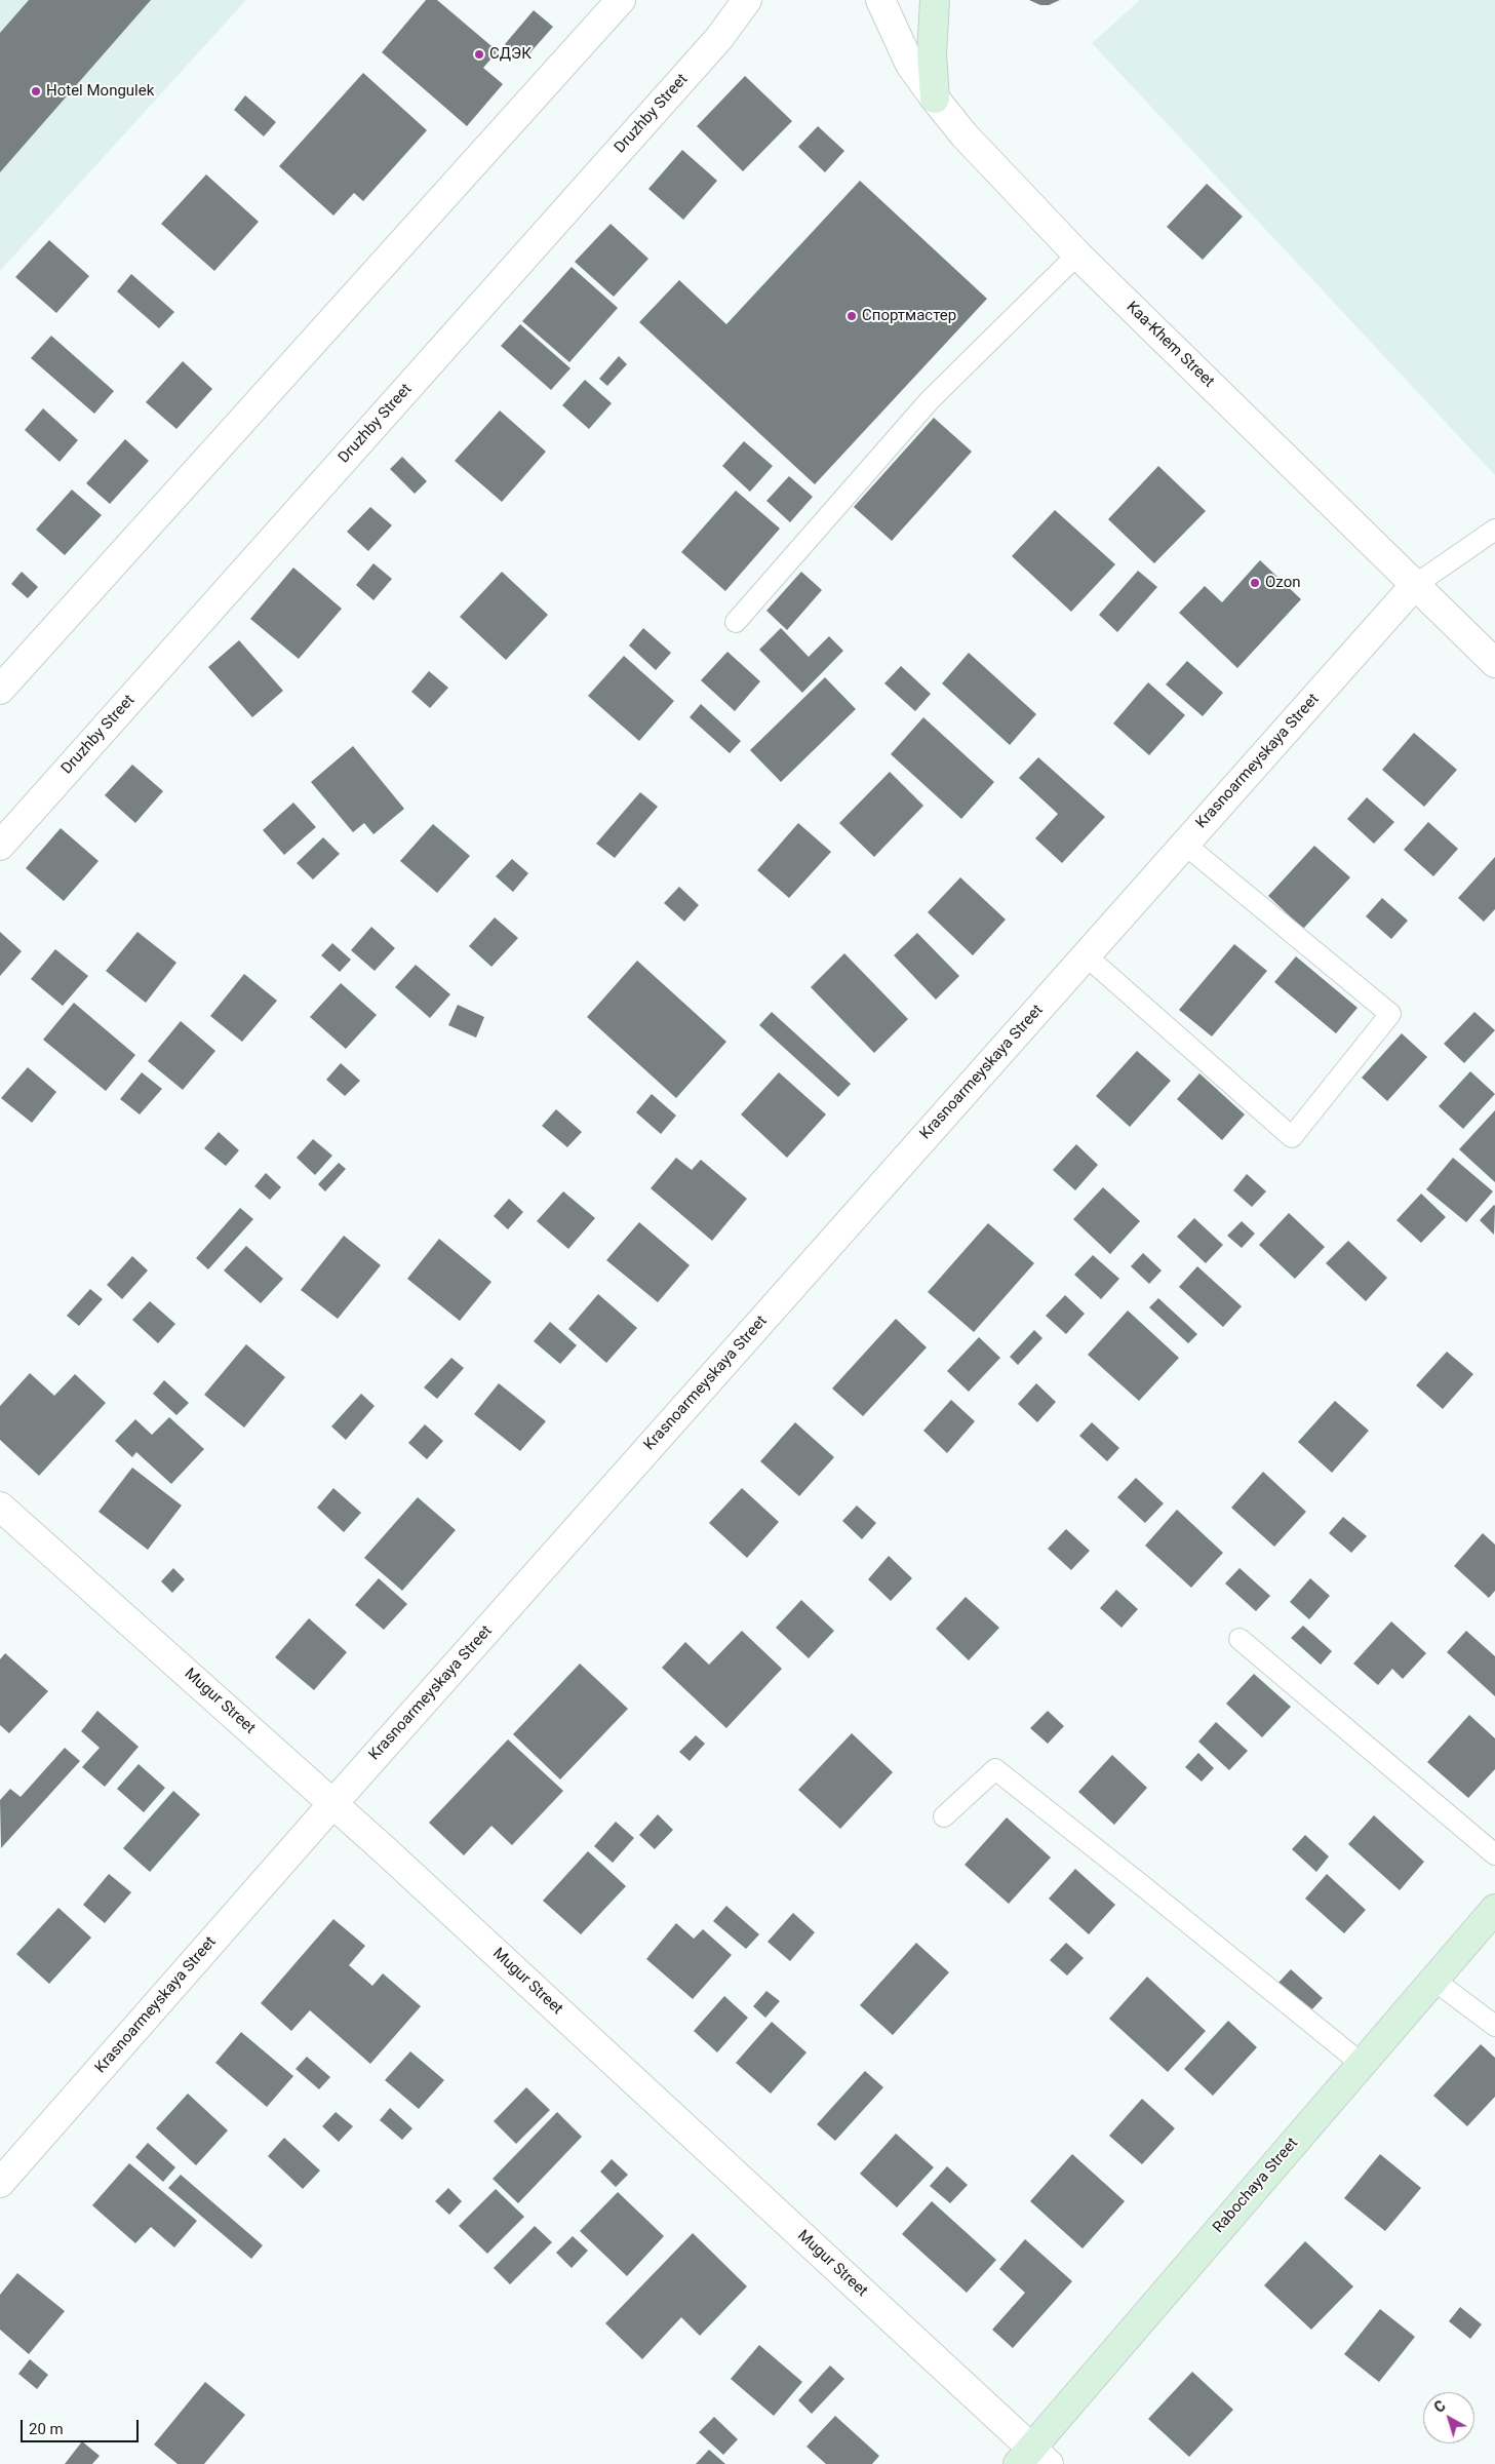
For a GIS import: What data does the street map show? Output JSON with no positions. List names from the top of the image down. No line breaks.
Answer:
{"streets":{"main road":["Rabochaya Street"],"street":["Druzhby Street","Kaa-Khem Street","Krasnoarmeyskaya Street","Mugur Street"]},"crossings":[["Kaa-Khem Street","Krasnoarmeyskaya Street"],["Krasnoarmeyskaya Street","Mugur Street"],["Mugur Street","Rabochaya Street"]],"places":["СДЭК","Hotel Mongulek","Спортмастер","Ozon"],"scale_bar":"20 m","north":"top left"}
